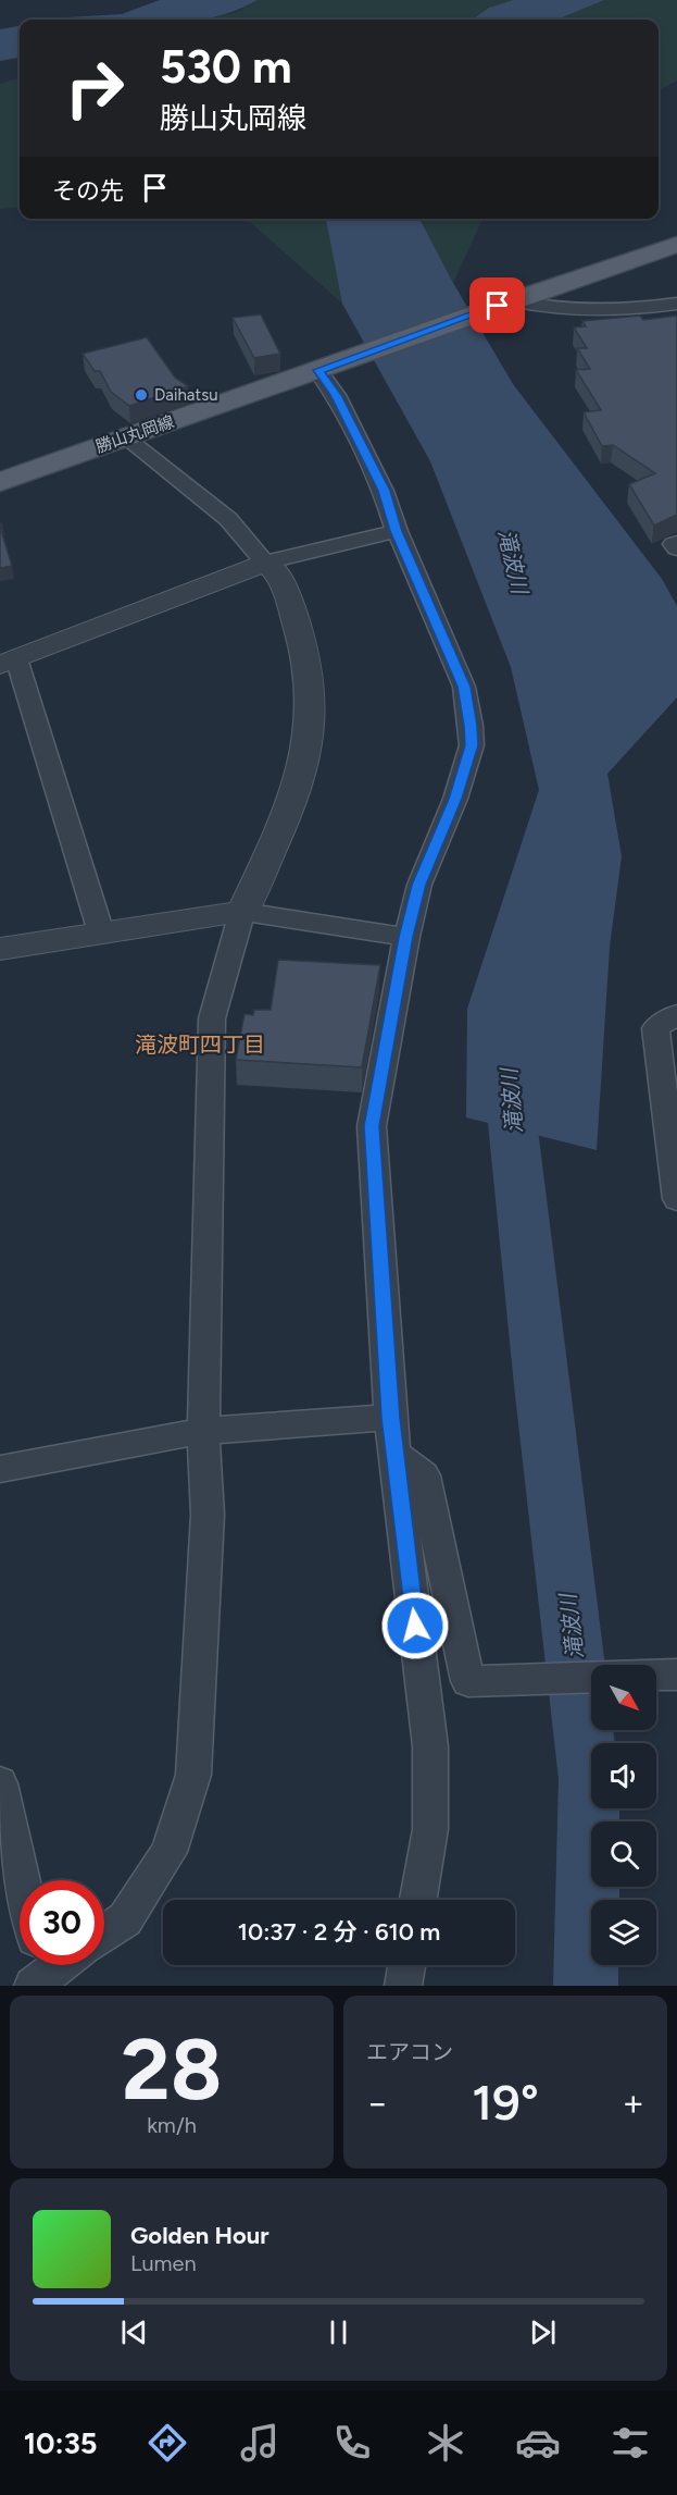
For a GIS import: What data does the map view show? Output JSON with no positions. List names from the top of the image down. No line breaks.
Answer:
{"streets":{"main road":["勝山丸岡線"]},"districts":["滝波町四丁目"],"water":["滝波川"],"places":["Daihatsu"],"north":"bottom right","page":{"turn":["530 m","勝山丸岡線"],"then":"その先","limit":"30","trip":"10:37 · 2 分 · 610 m","tile":[["28","km/h"],"エアコン"],"heat":["−","19°","+"],"song":["Golden Hour","Lumen"],"tabs":"10:35"}}
